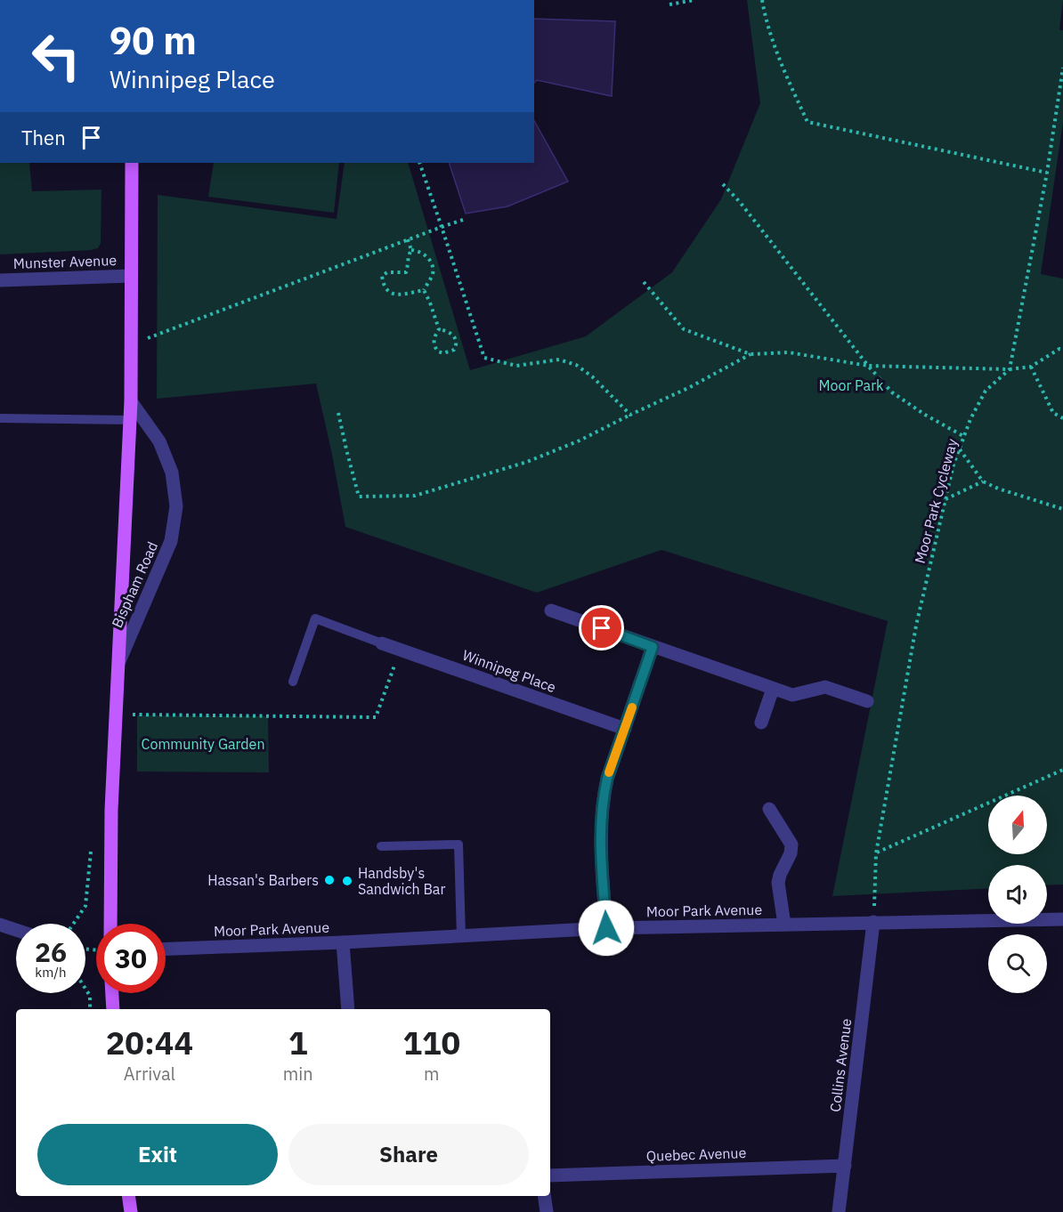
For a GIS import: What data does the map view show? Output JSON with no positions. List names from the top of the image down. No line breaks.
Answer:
{"streets":{"main road":["Bispham Road"],"street":["Munster Avenue","Winnipeg Place","Moor Park Avenue","Collins Avenue","Quebec Avenue"],"path":["Moor Park Cycleway"]},"crossings":[["Munster Avenue","Bispham Road"],["Moor Park Cycleway","Moor Park Avenue"],["Moor Park Cycleway","Collins Avenue"],["Moor Park Avenue","Collins Avenue"],["Collins Avenue","Quebec Avenue"]],"parks":["Moor Park","Community Garden"],"places":["Hassan's Barbers","Handsby's Sandwich Bar"],"north":"top","page":{"turn":["90 m","Winnipeg Place"],"then":"Then","speed":"26 km/h","limit":"30","eta":["20:44","Arrival","1","min","110","m"],"buttons":["Exit","Share"]}}
